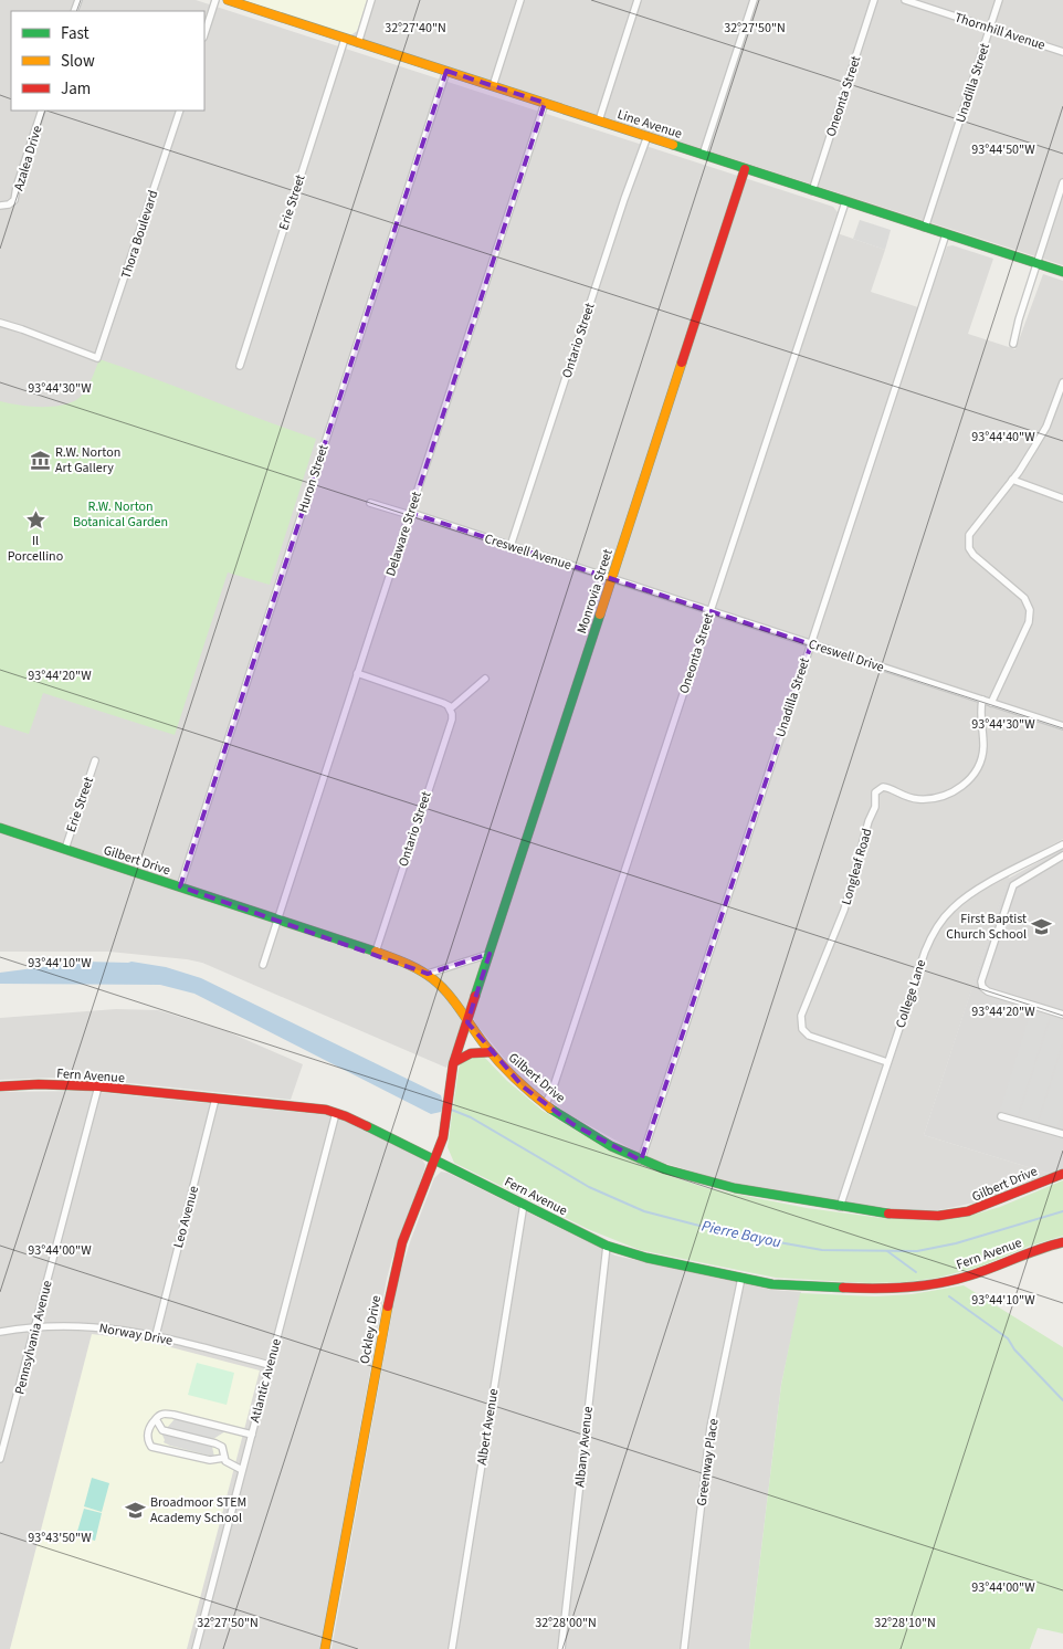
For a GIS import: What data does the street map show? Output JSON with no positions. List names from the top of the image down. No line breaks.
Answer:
{"streets":{"street":["Thornhill Avenue","Unadilla Street","Oneonta Street","Line Avenue","Azalea Drive","Erie Street","Thora Boulevard","Ontario Street","Huron Street","Delaware Street","Creswell Avenue","Monrovia Street","Creswell Drive","Gilbert Drive","Longleaf Road","College Lane","Fern Avenue","Leo Avenue","Ockley Drive","Norway Drive","Pennsylvania Avenue","Atlantic Avenue","Albert Avenue","Albany Avenue","Greenway Place"]},"crossings":[["Thornhill Avenue","Unadilla Street"],["Unadilla Street","Line Avenue"],["Unadilla Street","Creswell Drive"],["Unadilla Street","Gilbert Drive"],["Oneonta Street","Line Avenue"],["Oneonta Street","Creswell Avenue"],["Oneonta Street","Creswell Drive"],["Oneonta Street","Gilbert Drive"],["Line Avenue","Erie Street"],["Line Avenue","Ontario Street"],["Line Avenue","Huron Street"],["Line Avenue","Delaware Street"],["Line Avenue","Monrovia Street"],["Erie Street","Gilbert Drive"],["Ontario Street","Creswell Avenue"],["Ontario Street","Gilbert Drive"],["Huron Street","Gilbert Drive"],["Delaware Street","Creswell Avenue"],["Delaware Street","Gilbert Drive"],["Creswell Avenue","Monrovia Street"],["Creswell Avenue","Creswell Drive"],["Monrovia Street","Gilbert Drive"],["Monrovia Street","Ockley Drive"],["Creswell Drive","Longleaf Road"],["Gilbert Drive","College Lane"],["Gilbert Drive","Ockley Drive"],["Longleaf Road","College Lane"],["Fern Avenue","Leo Avenue"],["Fern Avenue","Ockley Drive"],["Fern Avenue","Pennsylvania Avenue"],["Fern Avenue","Atlantic Avenue"],["Fern Avenue","Albert Avenue"],["Fern Avenue","Albany Avenue"],["Fern Avenue","Greenway Place"],["Leo Avenue","Norway Drive"],["Norway Drive","Pennsylvania Avenue"],["Norway Drive","Atlantic Avenue"]],"water":["Pierre Bayou"],"parks":["R.W. Norton Botanical Garden"],"places":{"museum":["R.W. Norton Art Gallery"],"place":["Il Porcellino"],"school or university":["First Baptist Church School","Broadmoor STEM Academy School"]},"legend":["Fast","Slow","Jam"],"coordinates":["32°27'40\"N","32°27'50\"N","93°44'50\"W","93°44'30\"W","93°44'40\"W","93°44'20\"W","93°44'10\"W","93°44'00\"W","93°43'50\"W","32°28'00\"N","32°28'10\"N"]}
